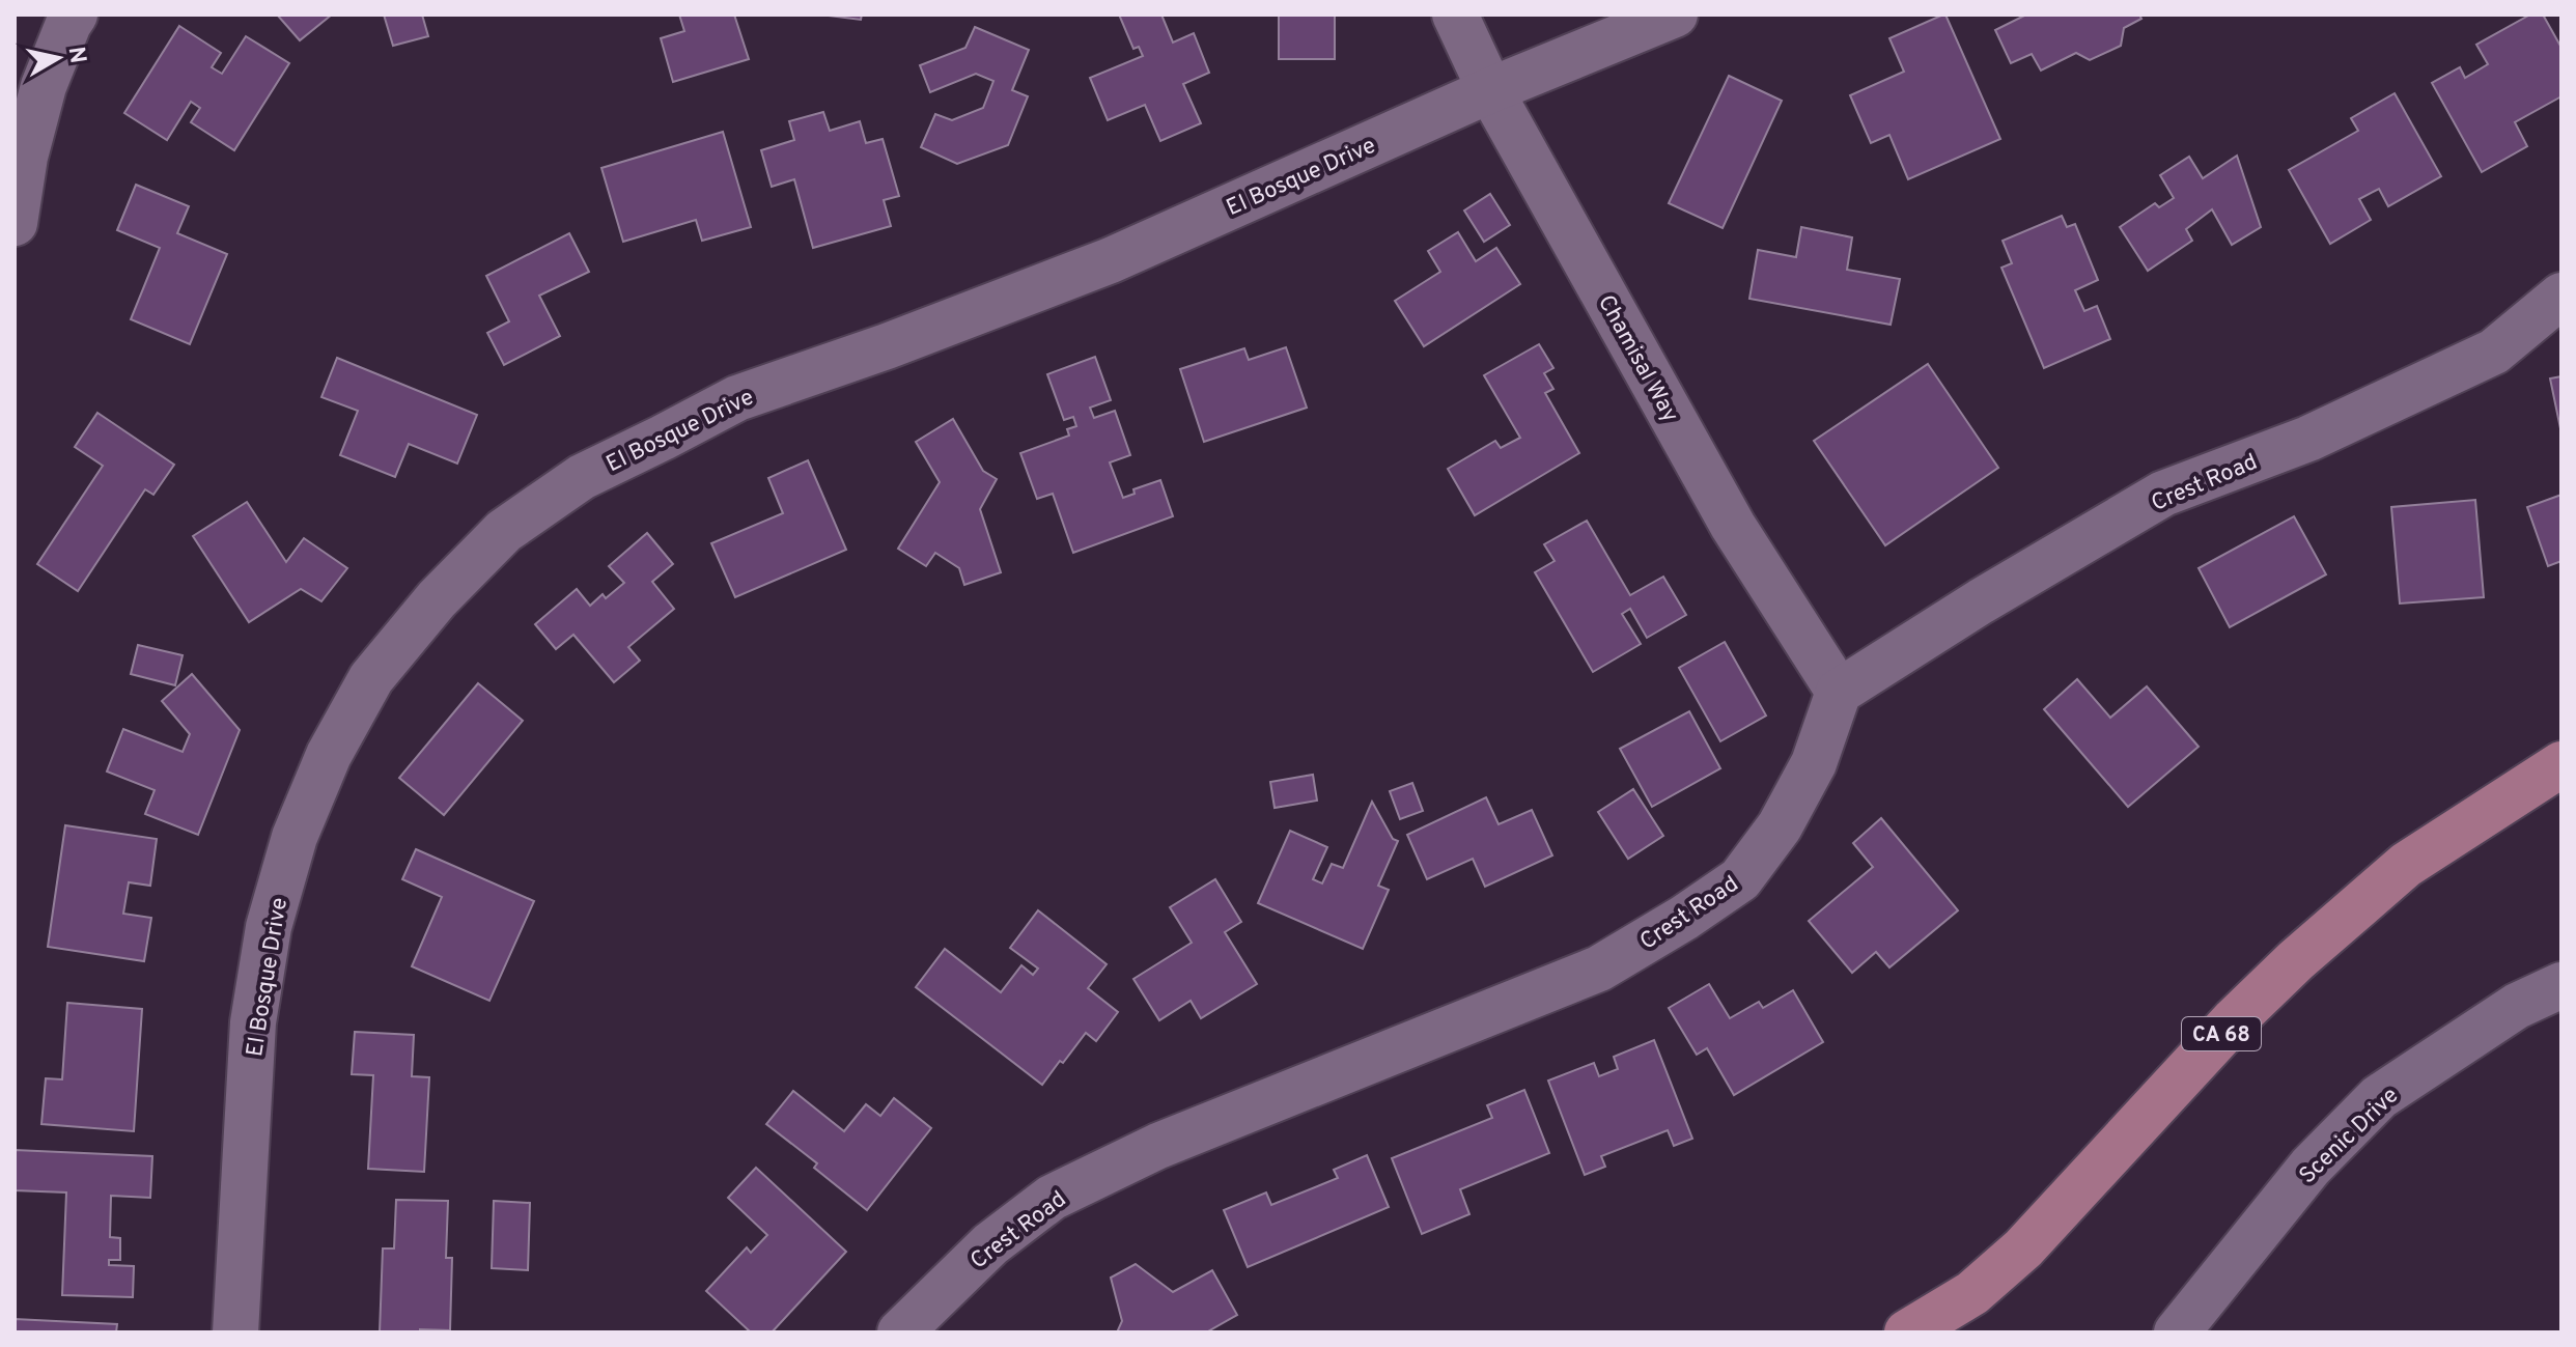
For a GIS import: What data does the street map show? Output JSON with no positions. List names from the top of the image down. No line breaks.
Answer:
{"streets":{"main road":["CA 68"],"street":["El Bosque Drive","Chamisal Way","Crest Road","Scenic Drive"]},"crossings":[["El Bosque Drive","Chamisal Way"],["Chamisal Way","Crest Road"]],"north":"right"}
